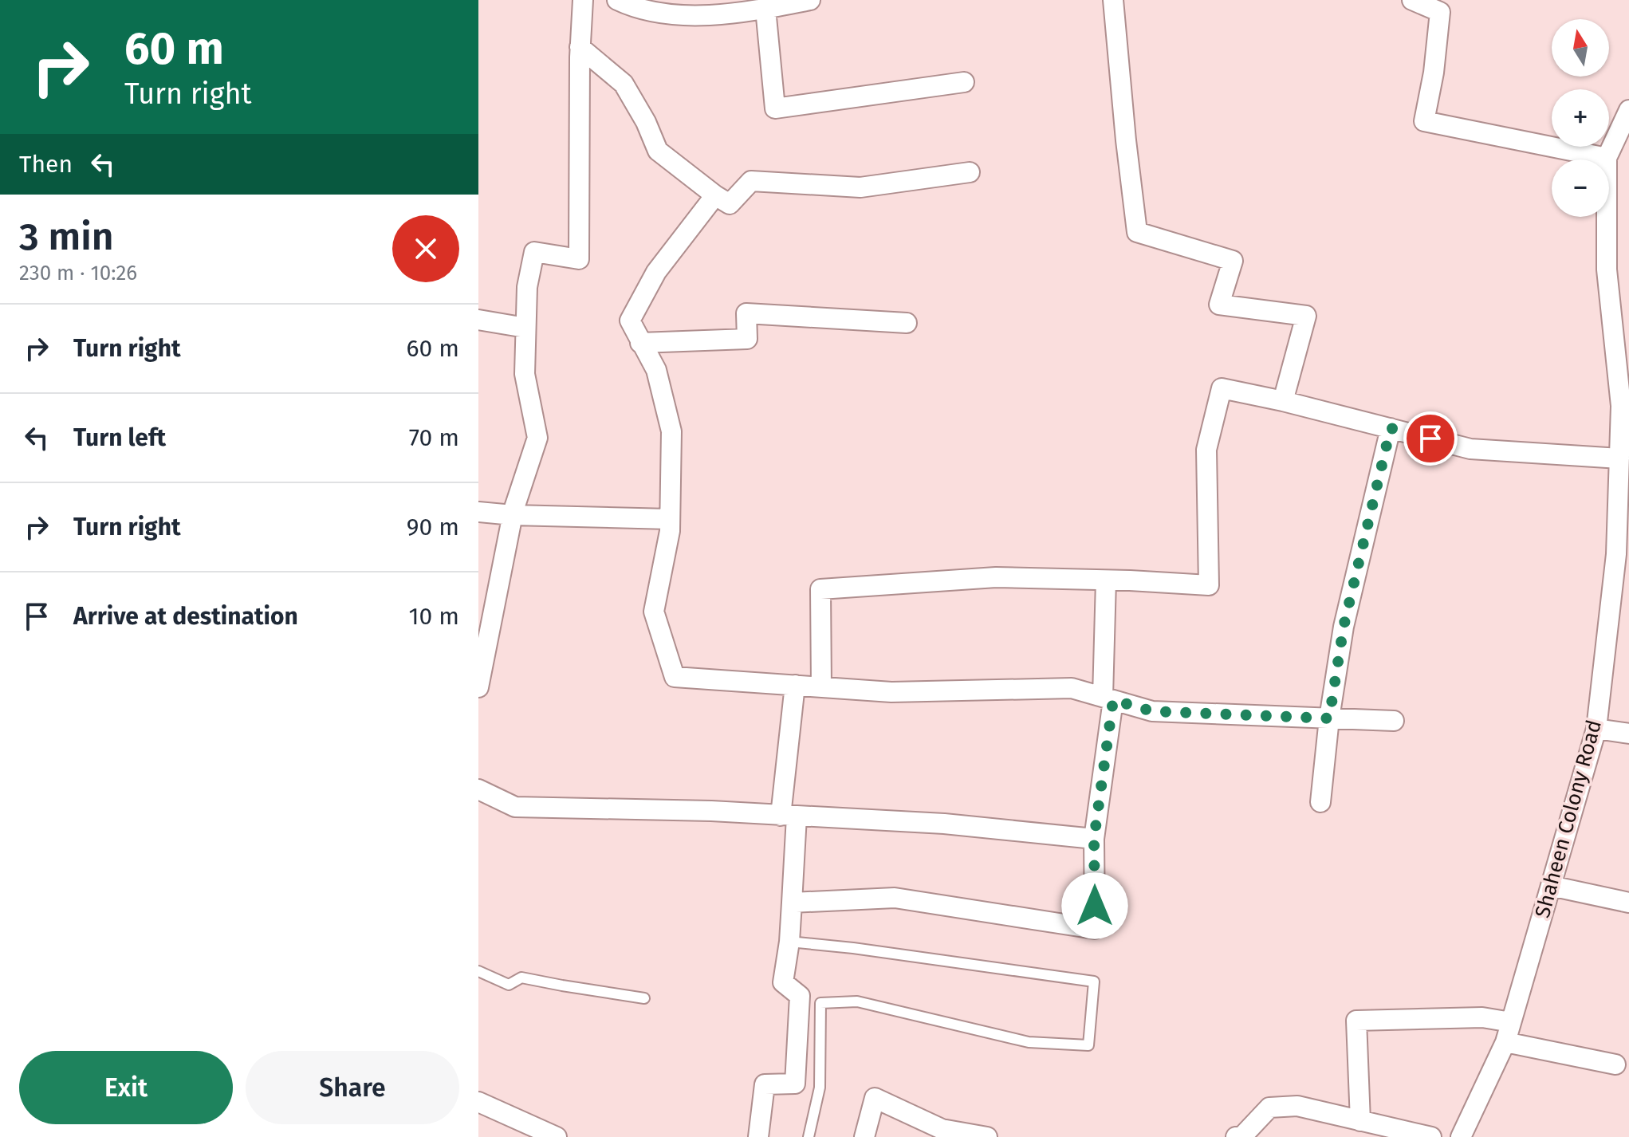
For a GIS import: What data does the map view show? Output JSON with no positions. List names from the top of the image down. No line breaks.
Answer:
{"streets":{"street":["Shaheen Colony Road"]},"north":"top","page":{"turn":["60 m","Turn right"],"map_buttons":["+","−"],"then":"Then","heading":["3 min","230 m · 10:26"],"list":[{"name":"Turn right","value":"60 m"},{"name":"Turn left","value":"70 m"},{"name":"Turn right","value":"90 m"},{"name":"Arrive at destination","value":"10 m"}],"buttons":["Exit","Share"]}}
